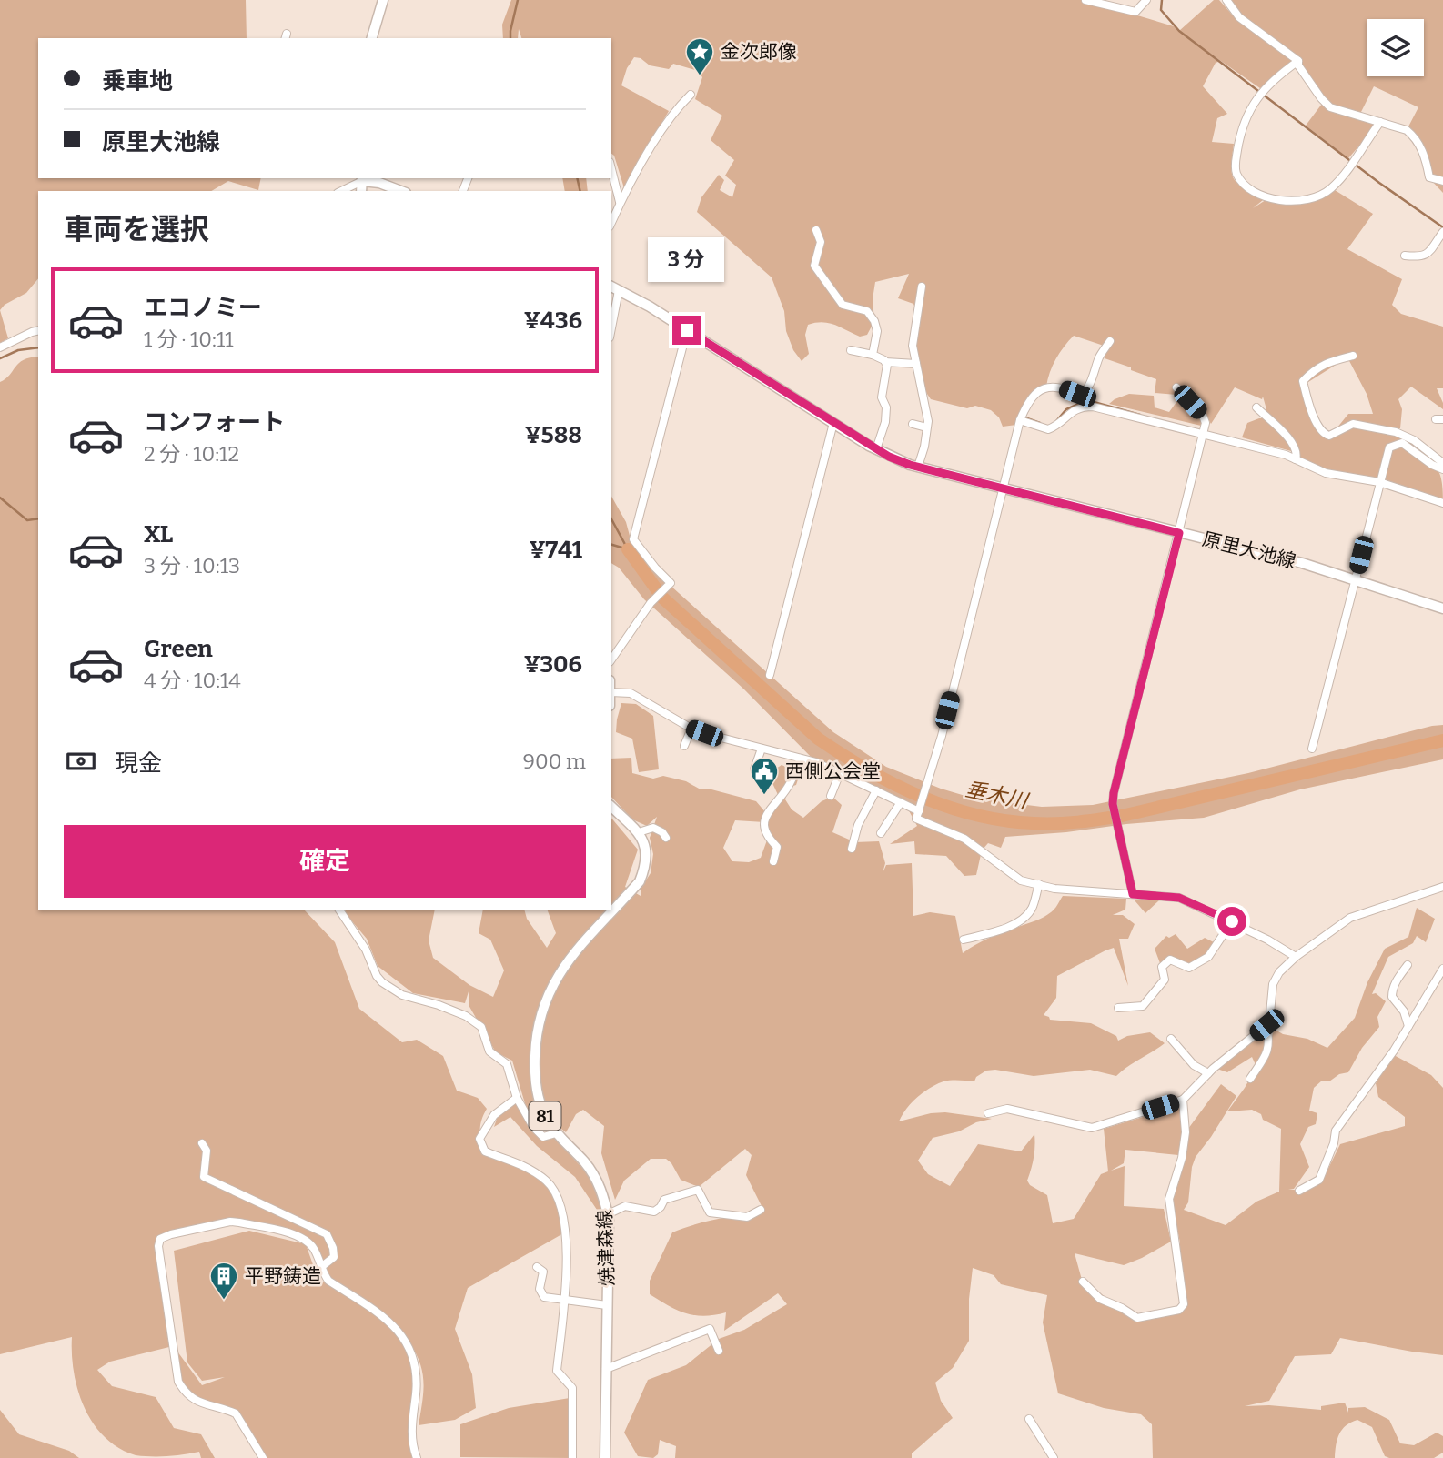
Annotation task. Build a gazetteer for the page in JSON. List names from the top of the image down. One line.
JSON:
{"streets":{"main road":["原里大池線","81","焼津森線"]},"water":["垂木川"],"places":{"place":["金次郎像"],"public building":["西側公会堂"],"building":["平野鋳造"]},"page":{"banner":["乗車地","原里大池線"],"heading":"車両を選択","bubble":"3 分","list":[{"name":"エコノミー","note":"1 分 · 10:11","value":"¥436"},{"name":"コンフォート","note":"2 分 · 10:12","value":"¥588"},{"name":"XL","note":"3 分 · 10:13","value":"¥741"},{"name":"Green","note":"4 分 · 10:14","value":"¥306"}],"pay":["現金","900 m"],"buttons":"確定"}}
